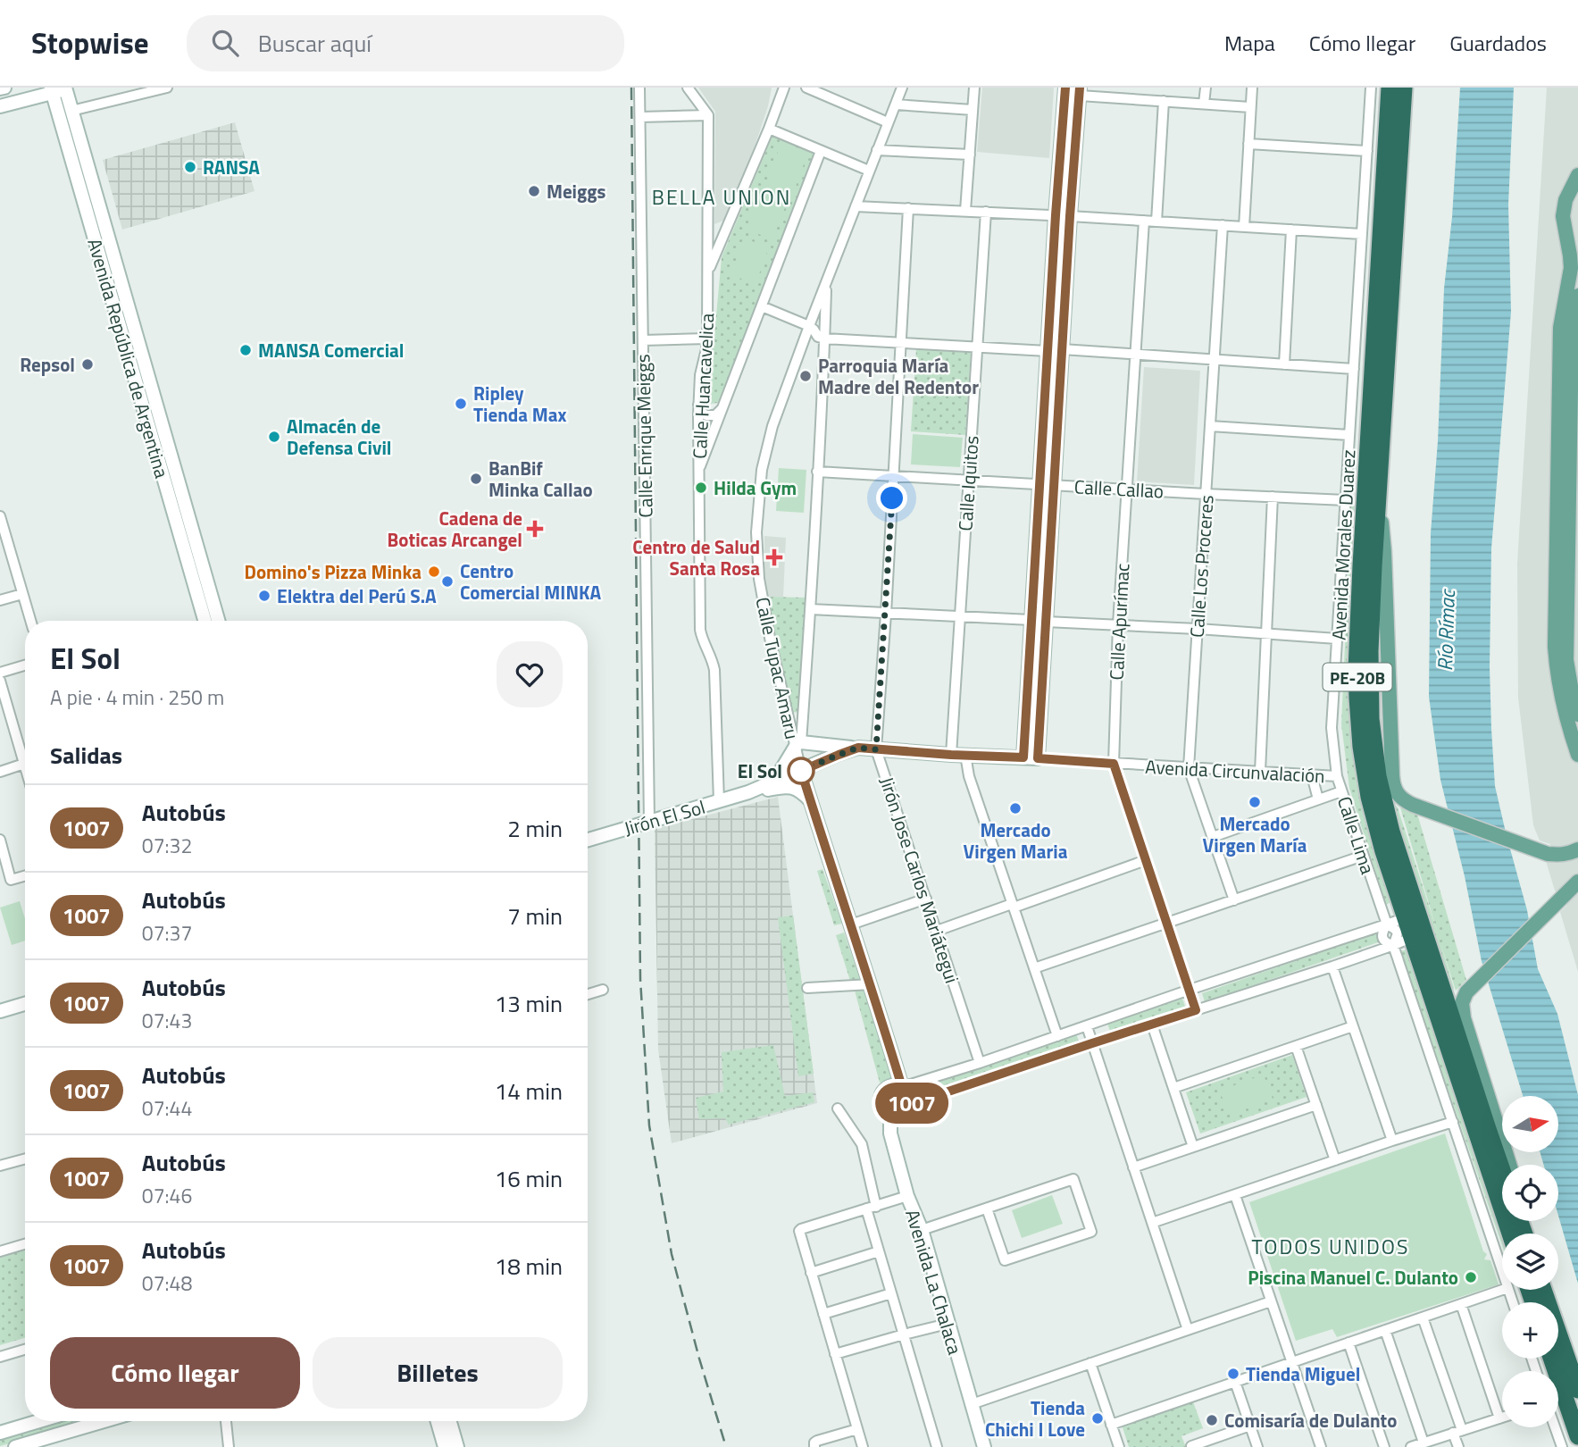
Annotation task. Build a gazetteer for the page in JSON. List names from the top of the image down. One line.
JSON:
{"streets":{"highway":["Avenida Morales Duarez","PE-20B"],"street":["Avenida República de Argentina","Calle Huancavelica","Calle Enrique Meiggs","Calle Iquitos","Calle Callao","Calle Los Proceres","Calle Apurímac","Calle Tupac Amaru","Avenida Circunvalación","Jirón El Sol","Calle Lima","Jirón Jose Carlos Mariátegui","Avenida La Chalaca"]},"crossings":[["Calle Huancavelica","Jirón El Sol"],["Calle Enrique Meiggs","Jirón El Sol"],["Calle Iquitos","Calle Callao"],["Calle Iquitos","Avenida Circunvalación"],["Calle Callao","Calle Los Proceres"],["Calle Callao","Calle Apurímac"],["Calle Callao","Calle Tupac Amaru"],["Calle Callao","Calle Lima"],["Calle Callao","Jirón Jose Carlos Mariátegui"],["Avenida Morales Duarez","Calle Lima"],["Calle Los Proceres","Avenida Circunvalación"],["Calle Apurímac","Avenida Circunvalación"],["Calle Tupac Amaru","Avenida Circunvalación"],["Calle Tupac Amaru","Jirón El Sol"],["Calle Tupac Amaru","Avenida La Chalaca"],["Avenida Circunvalación","Jirón El Sol"],["Avenida Circunvalación","Calle Lima"],["Avenida Circunvalación","Jirón Jose Carlos Mariátegui"]],"districts":["BELLA UNION","TODOS UNIDOS"],"water":["Río Rímac"],"places":{"other":["RANSA","Meiggs","MANSA Comercial","Repsol","Parroquia María Madre del Redentor","Ripley Tienda Max","Almacén de Defensa Civil","BanBif Minka Callao","Hilda Gym","Domino's Pizza Minka","Centro Comercial MINKA","Elektra del Perú S.A","El Sol","Mercado Virgen María","Mercado Virgen Maria","Piscina Manuel C. Dulanto","Tienda Miguel","Tienda Chichi I Love","Comisaría de Dulanto"],"health":["Cadena de Boticas Arcangel","Centro de Salud Santa Rosa"]},"lines":["bus line 1007"],"north":"right","page":{"header":"Stopwise","search":"Buscar aquí","nav":["Mapa","Cómo llegar","Guardados"],"on_map":"1007","heading":[["El Sol","A pie · 4 min · 250 m"],"Salidas"],"list":[{"mark":"1007","name":"Autobús","note":"07:32","value":"2 min"},{"mark":"1007","name":"Autobús","note":"07:37","value":"7 min"},{"mark":"1007","name":"Autobús","note":"07:43","value":"13 min"},{"mark":"1007","name":"Autobús","note":"07:44","value":"14 min"},{"mark":"1007","name":"Autobús","note":"07:46","value":"16 min"},{"mark":"1007","name":"Autobús","note":"07:48","value":"18 min"}],"map_buttons":["+","−"],"buttons":["Cómo llegar","Billetes"]}}
